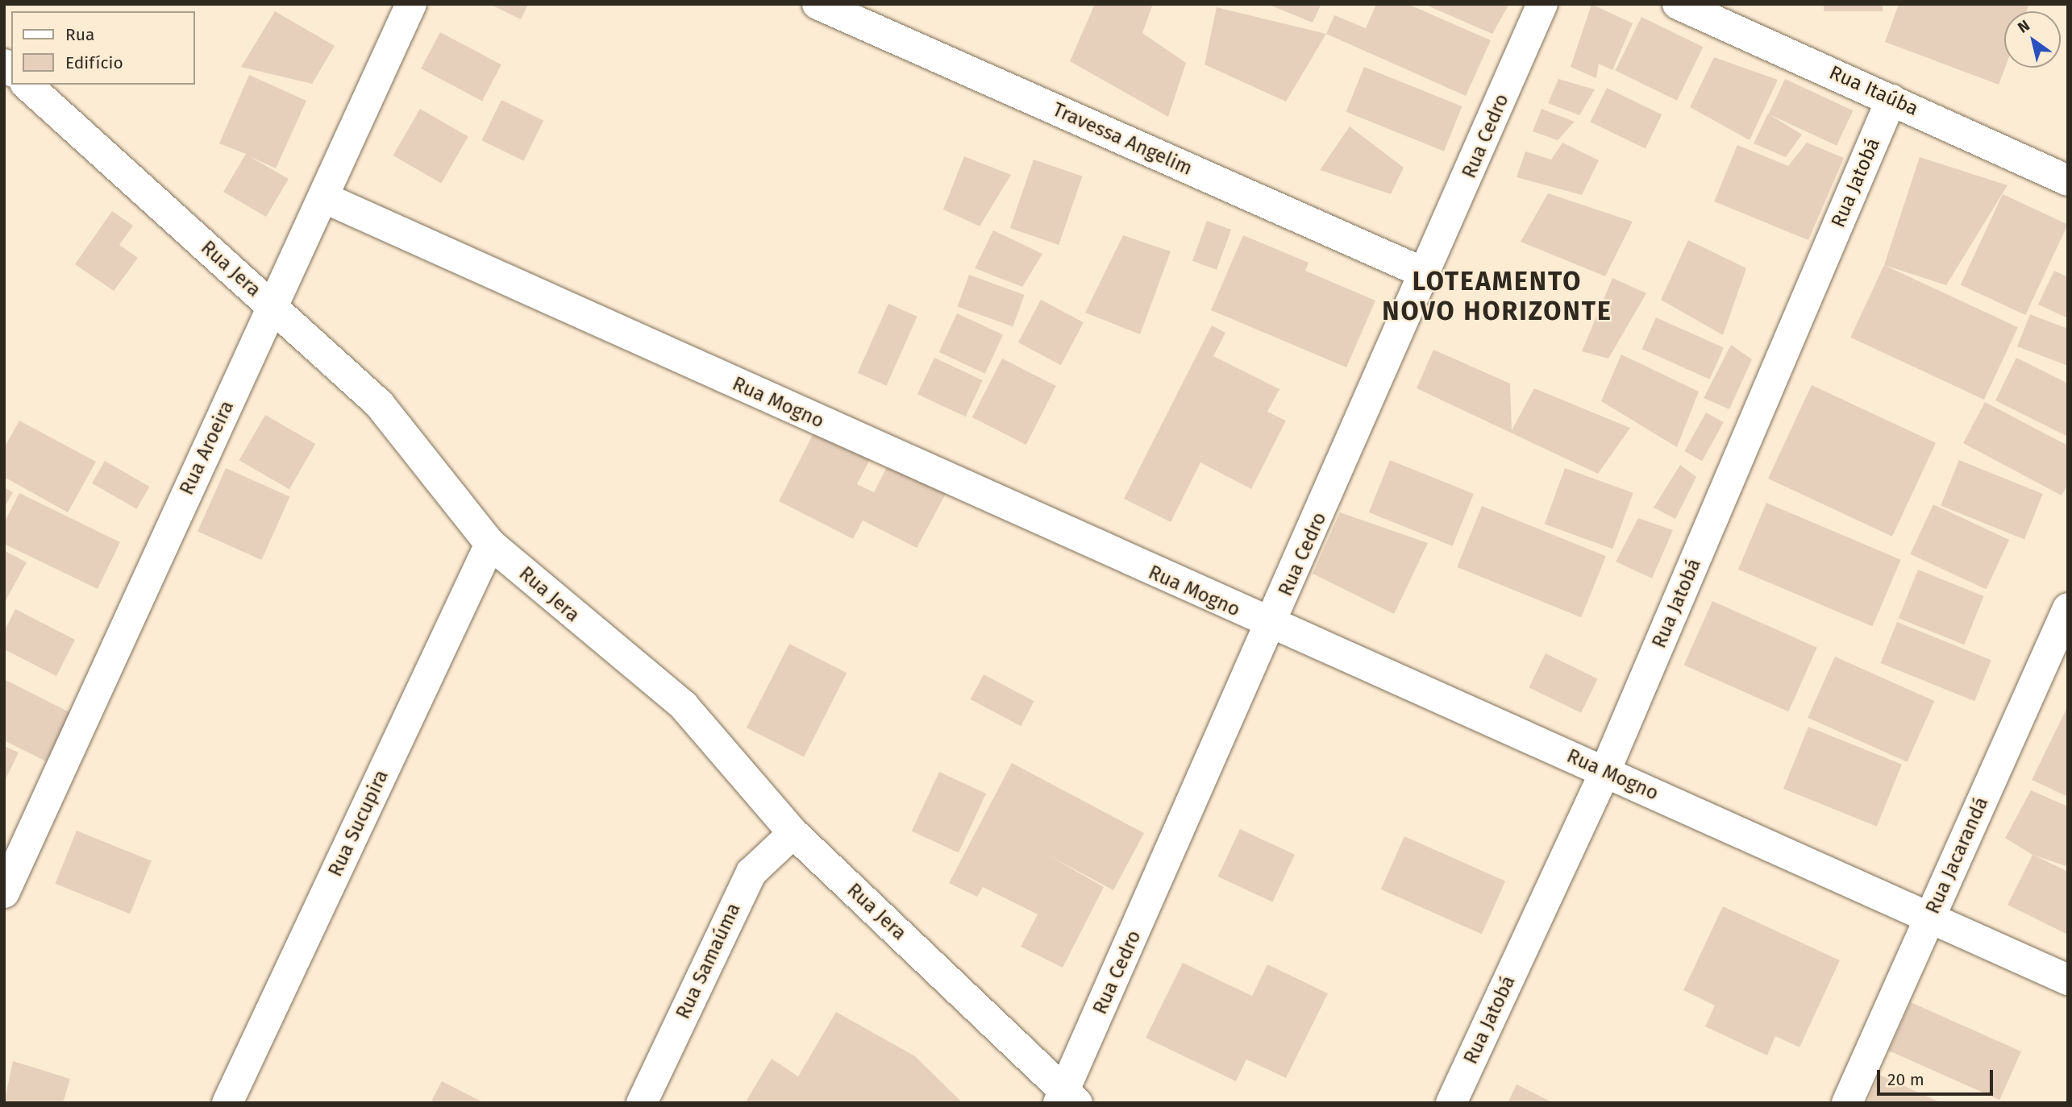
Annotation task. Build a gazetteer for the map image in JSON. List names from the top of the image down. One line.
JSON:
{"streets":{"street":["Rua Itaúba","Rua Cedro","Travessa Angelim","Rua Jatobá","Rua Jera","Rua Mogno","Rua Aroeira","Rua Sucupira","Rua Jacarandá","Rua Samaúma"]},"crossings":[["Rua Itaúba","Rua Jatobá"],["Rua Cedro","Travessa Angelim"],["Rua Cedro","Rua Jera"],["Rua Cedro","Rua Mogno"],["Rua Jatobá","Rua Mogno"],["Rua Jera","Rua Aroeira"],["Rua Jera","Rua Sucupira"],["Rua Jera","Rua Samaúma"],["Rua Mogno","Rua Aroeira"],["Rua Mogno","Rua Jacarandá"]],"districts":["LOTEAMENTO NOVO HORIZONTE"],"legend":["Rua","Edifício"],"scale_bar":"20 m","north":"top left"}
